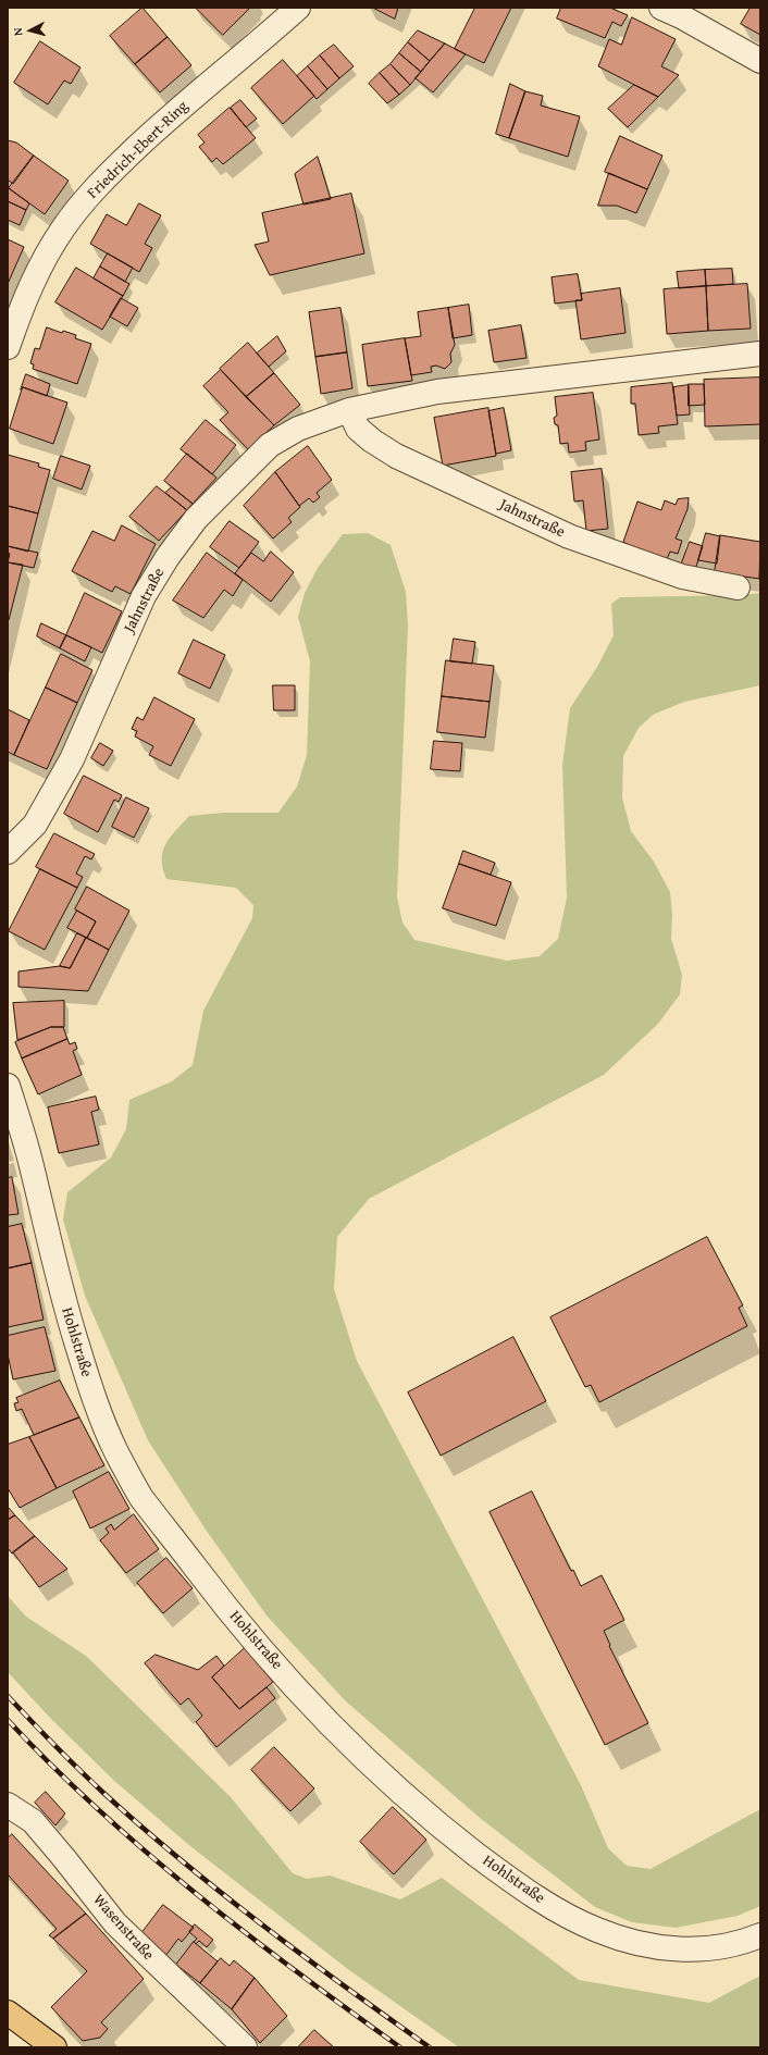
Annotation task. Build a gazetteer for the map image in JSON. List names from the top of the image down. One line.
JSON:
{"streets":{"street":["Friedrich-Ebert-Ring","Jahnstraße","Hohlstraße","Wasenstraße"]},"north":"left"}
